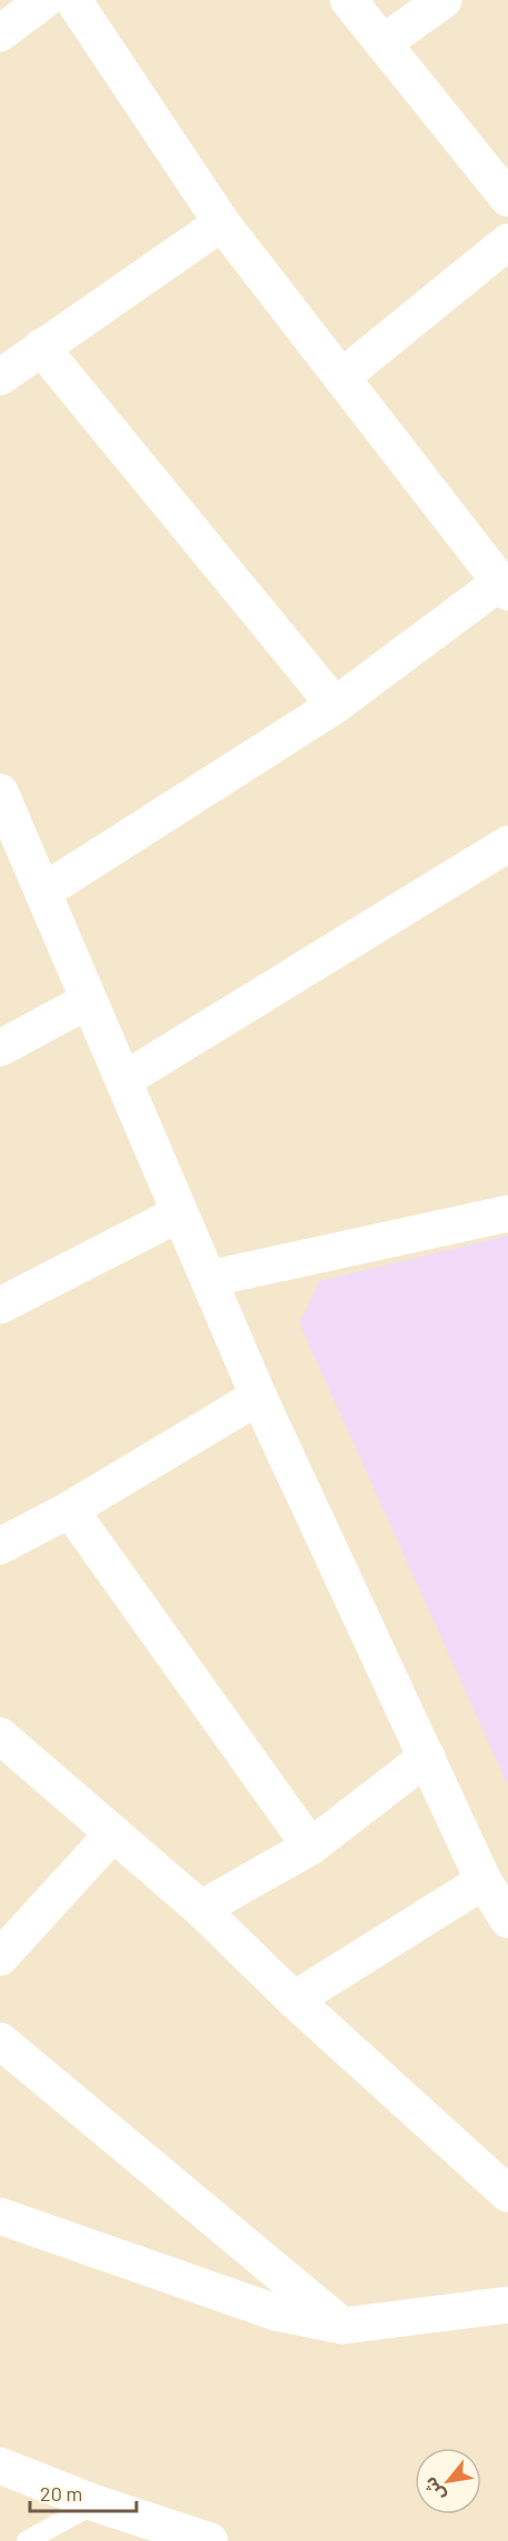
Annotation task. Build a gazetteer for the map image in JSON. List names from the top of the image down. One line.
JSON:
{"scale_bar":"20 m","north":"bottom left"}
